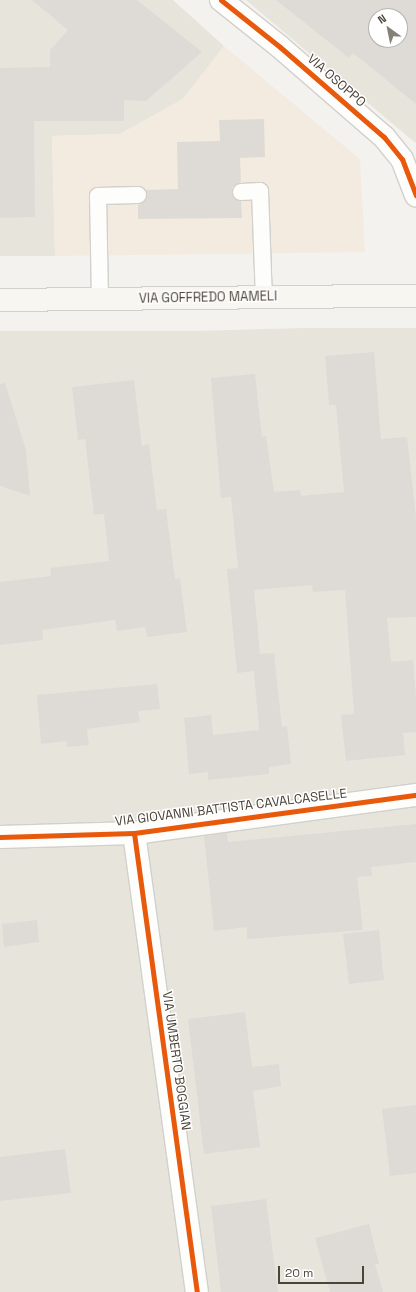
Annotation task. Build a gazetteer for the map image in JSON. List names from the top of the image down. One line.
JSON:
{"streets":{"main road":["VIA GOFFREDO MAMELI"],"street":["VIA OSOPPO","VIA GIOVANNI BATTISTA CAVALCASELLE","VIA UMBERTO BOGGIAN"]},"crossings":[["VIA GIOVANNI BATTISTA CAVALCASELLE","VIA UMBERTO BOGGIAN"]],"scale_bar":"20 m","north":"top left"}
